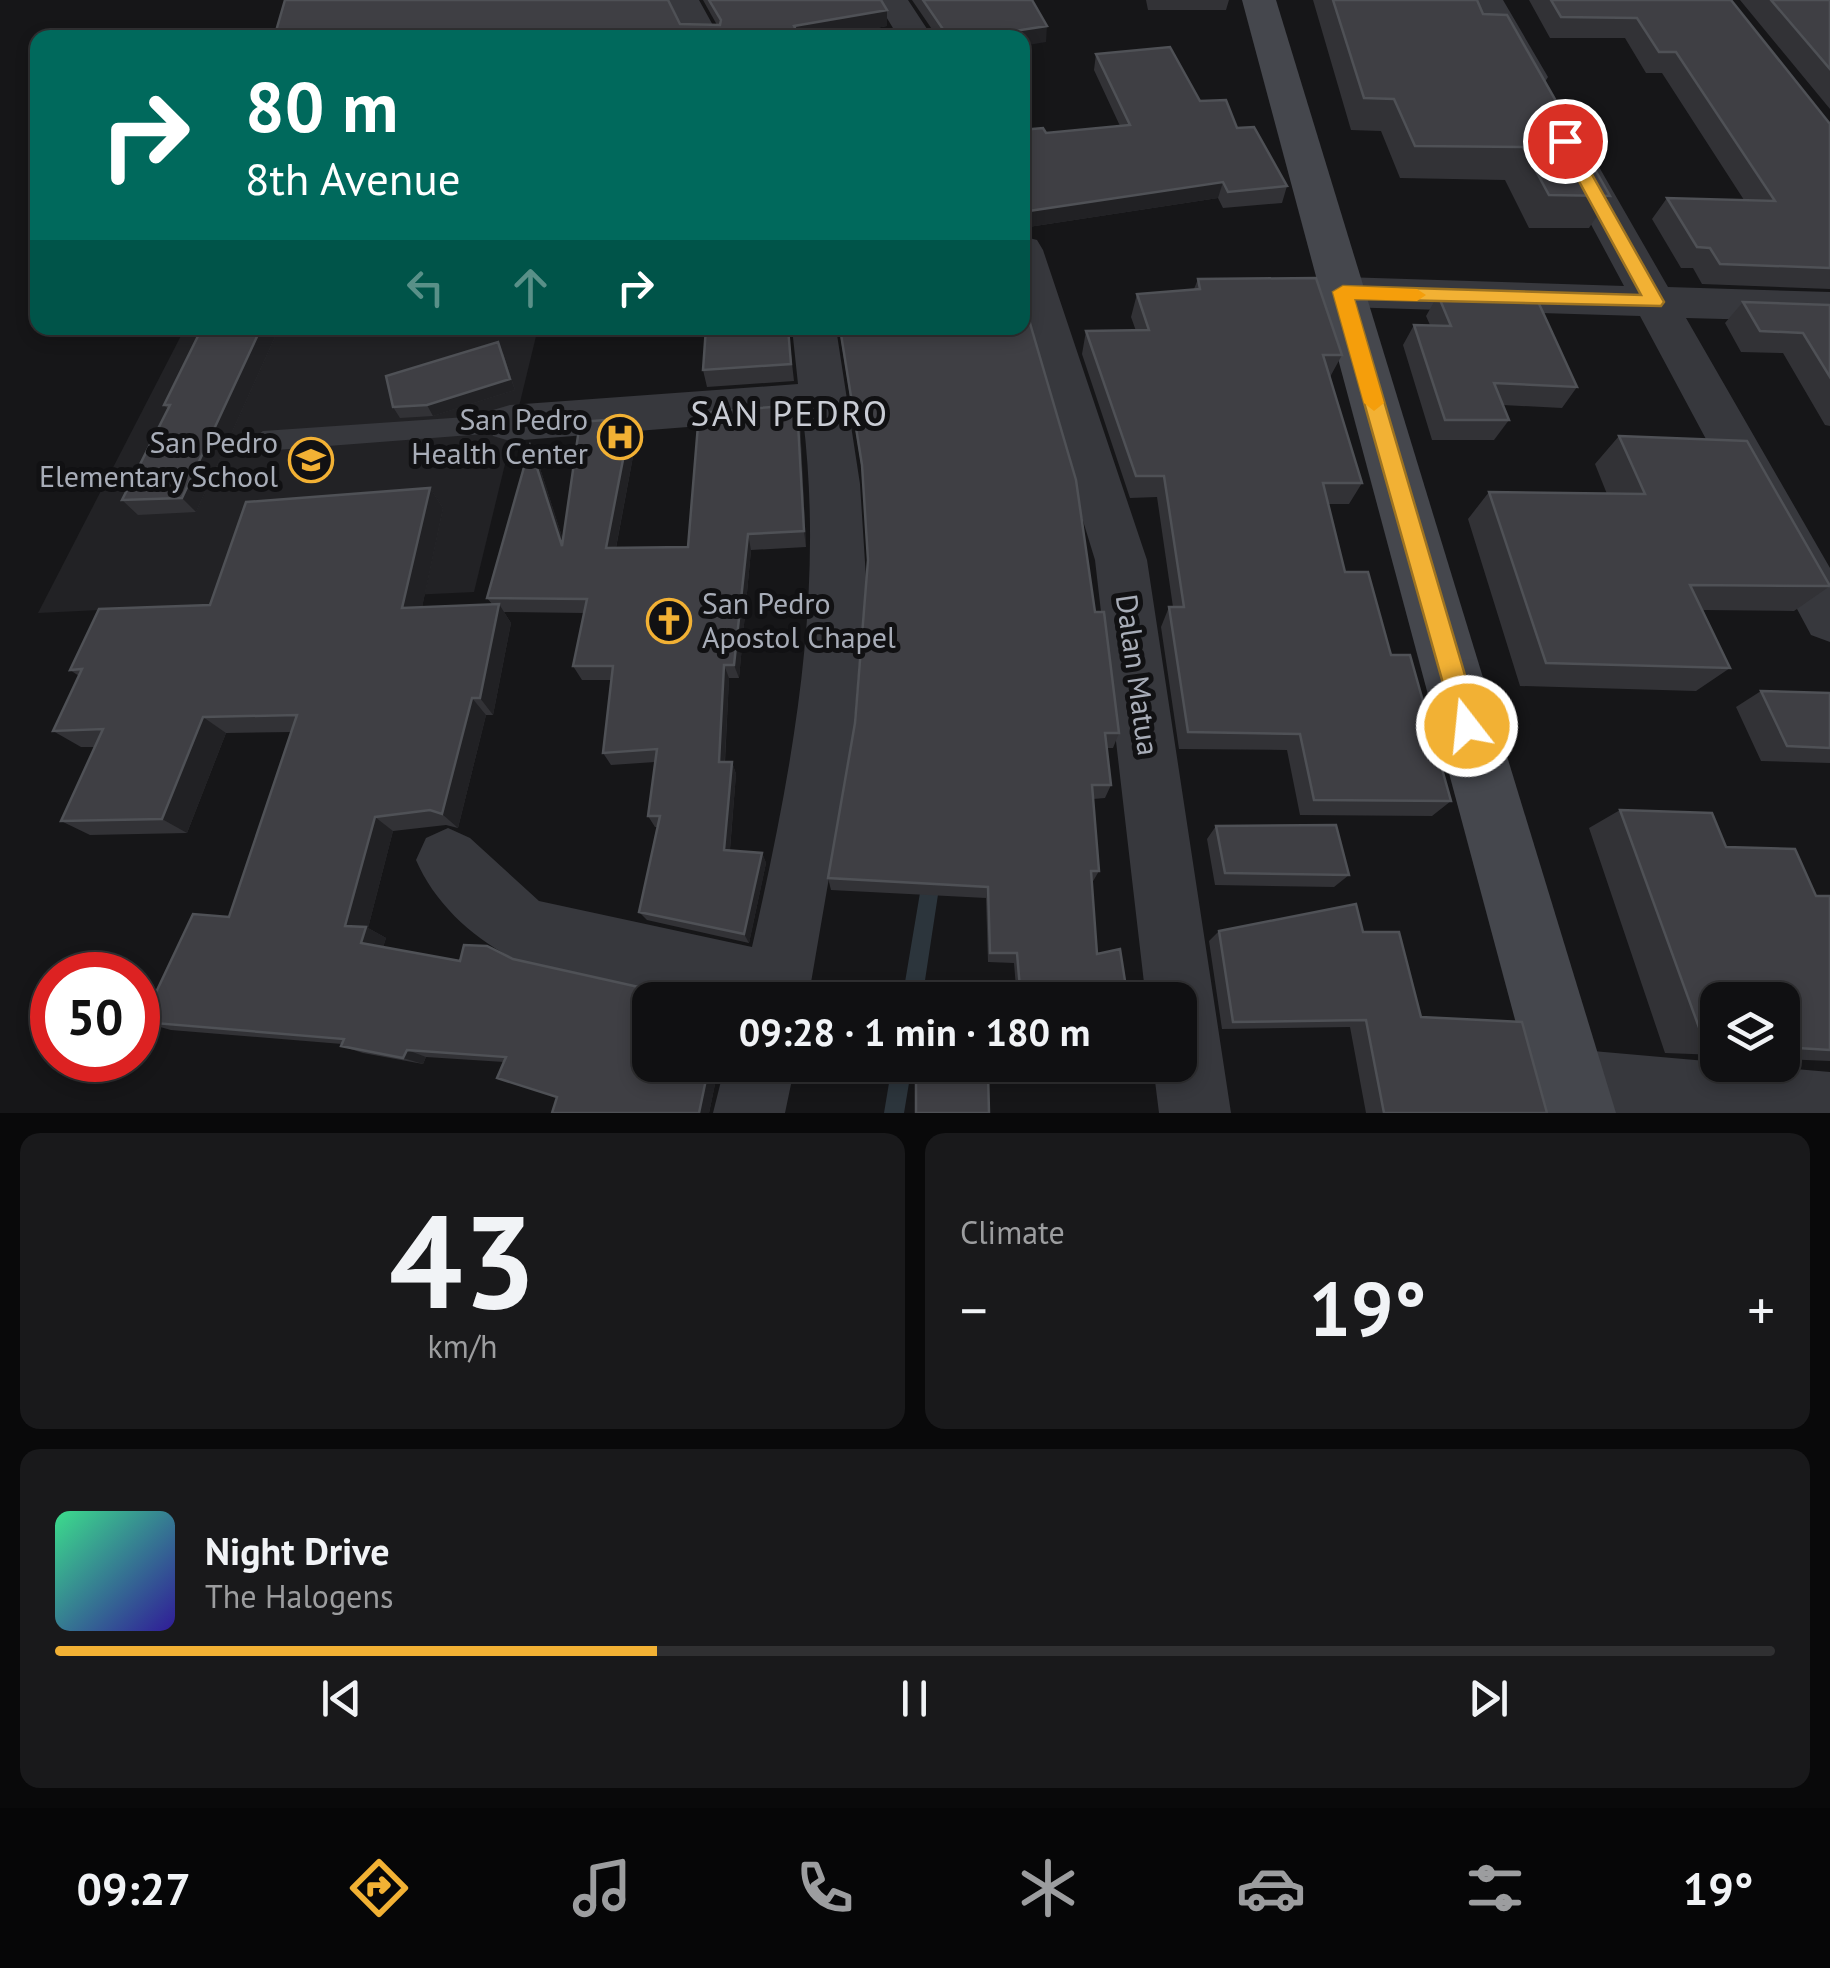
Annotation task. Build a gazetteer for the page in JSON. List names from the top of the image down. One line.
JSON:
{"streets":{"street":["Dalan Matua"]},"districts":["SAN PEDRO"],"places":{"hospital":["San Pedro Health Center"],"school or university":["San Pedro Elementary School"],"church":["San Pedro Apostol Chapel"]},"page":{"turn":["80 m","8th Avenue"],"limit":"50","trip":"09:28 · 1 min · 180 m","tile":[["43","km/h"],"Climate"],"heat":["−","19°","+"],"song":["Night Drive","The Halogens"],"tabs":["09:27","19°"]}}
